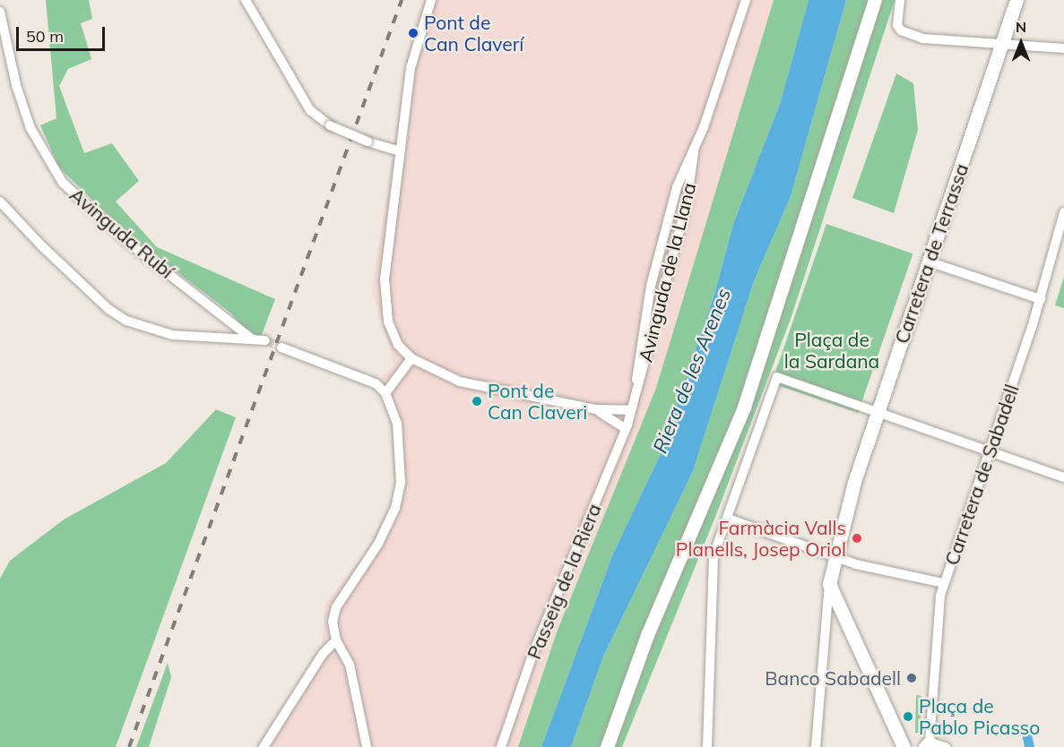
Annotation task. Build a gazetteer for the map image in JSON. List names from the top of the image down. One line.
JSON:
{"streets":{"street":["Avinguda Rubí","Carretera de Terrassa","Avinguda de la Llana","Carretera de Sabadell","Passeig de la Riera"]},"crossings":[["Avinguda de la Llana","Passeig de la Riera"]],"water":["Riera de les Arenes"],"parks":["Plaça de la Sardana"],"places":["Pont de Can Claverí","Pont de Can Claveri","Farmàcia Valls Planells, Josep Oriol","Banco Sabadell","Plaça de Pablo Picasso"],"scale_bar":"50 m","north":"top"}
